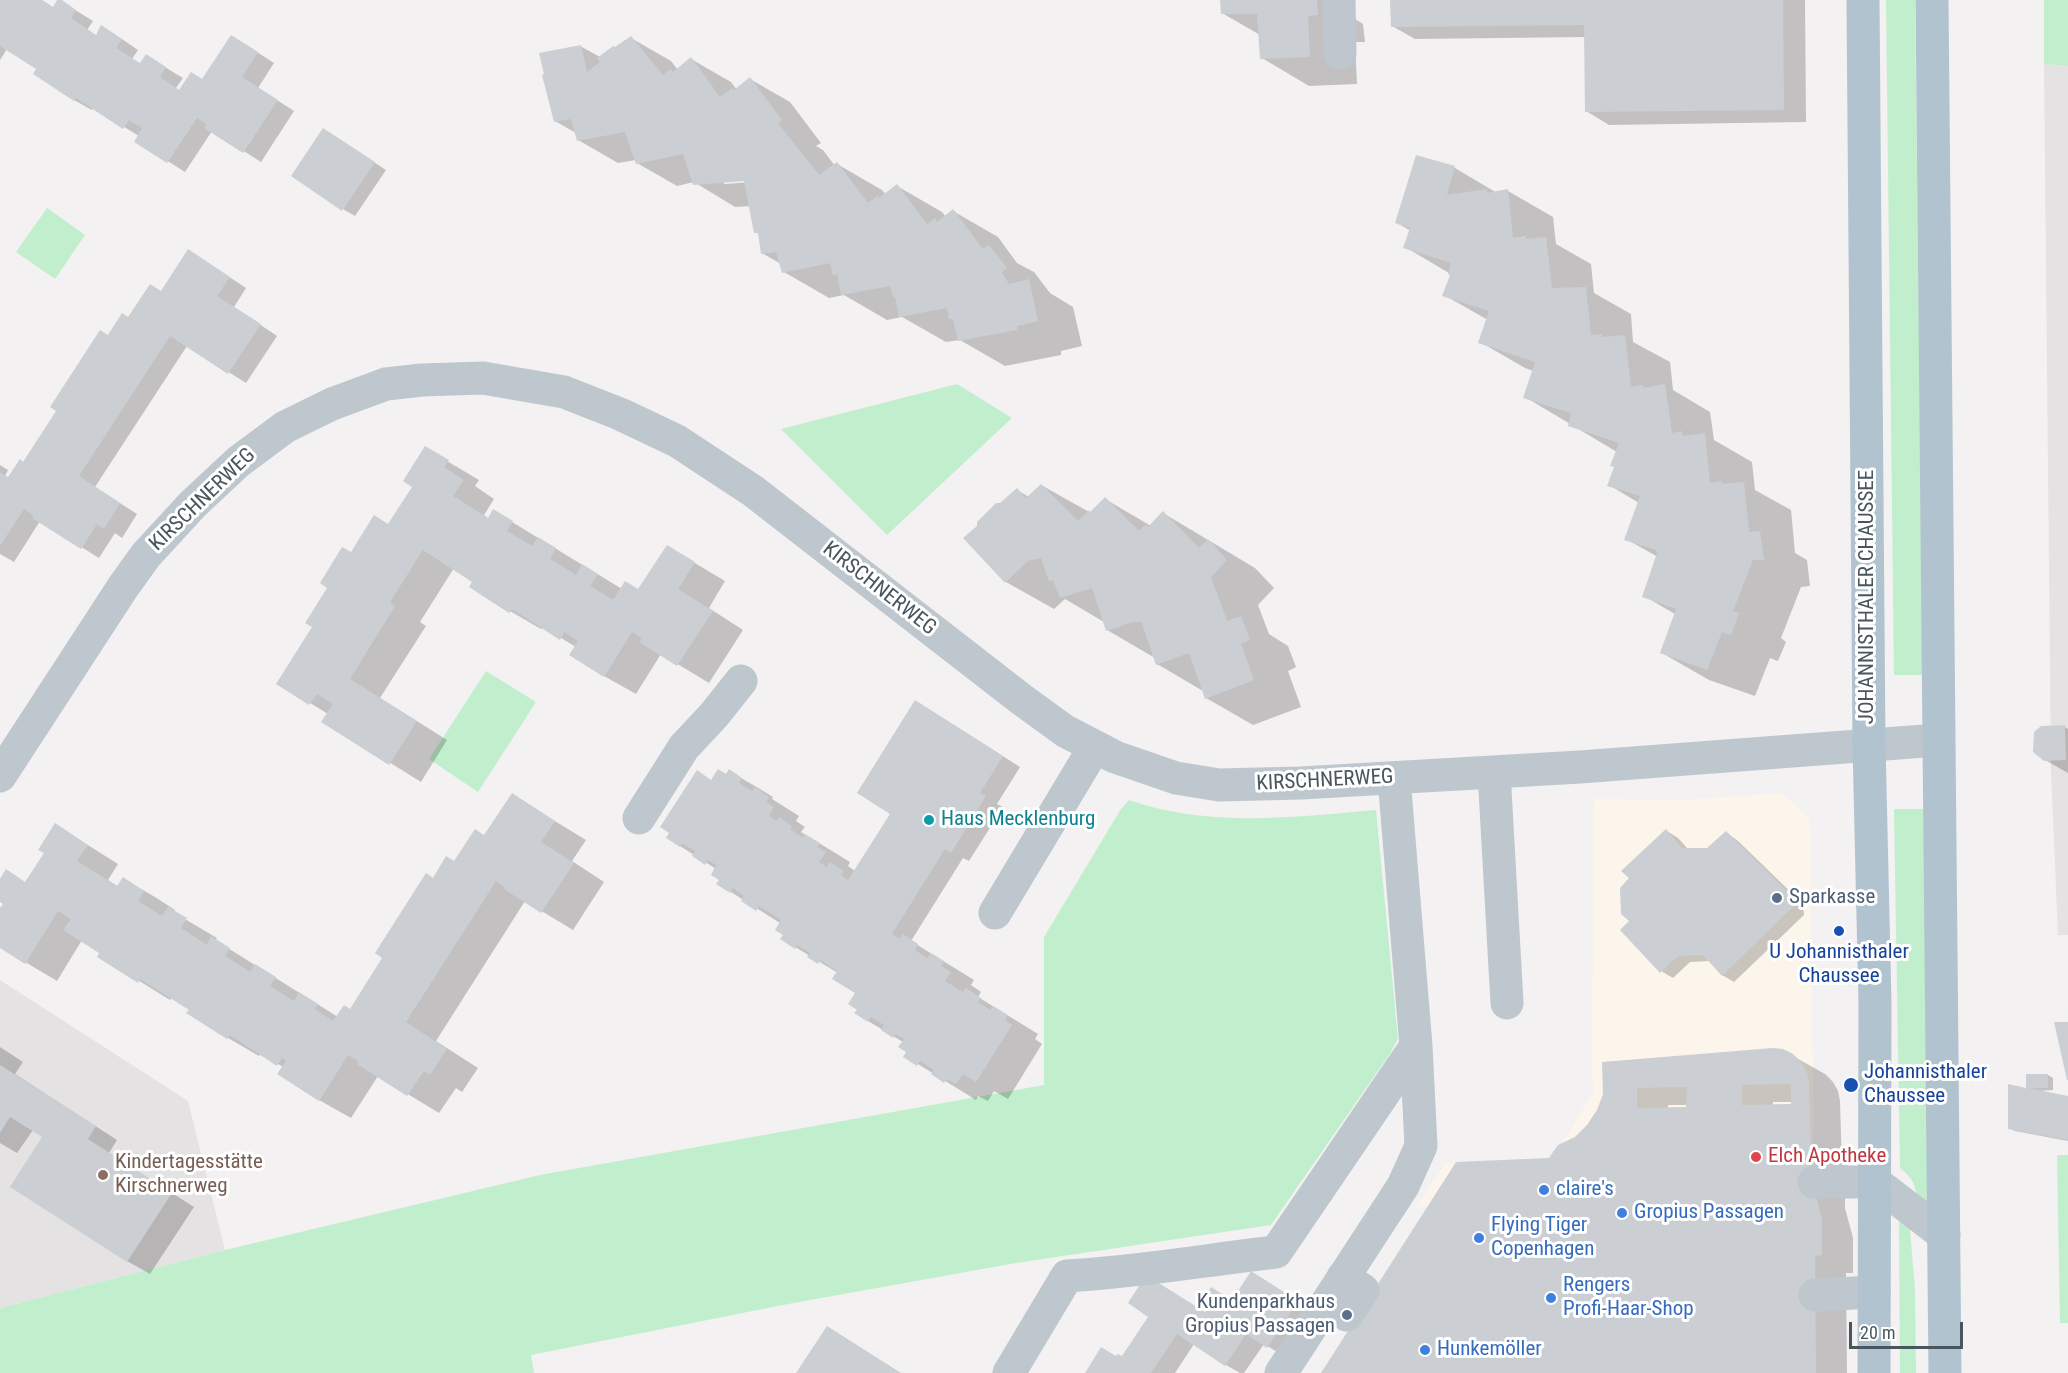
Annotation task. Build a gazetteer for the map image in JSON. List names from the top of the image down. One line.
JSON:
{"streets":{"main road":["JOHANNISTHALER CHAUSSEE"],"street":["KIRSCHNERWEG"]},"crossings":[["KIRSCHNERWEG","JOHANNISTHALER CHAUSSEE"]],"places":["Haus Mecklenburg","Sparkasse","U Johannisthaler Chaussee","Johannisthaler Chaussee","Elch Apotheke","Kindertagesstätte Kirschnerweg","claire's","Gropius Passagen","Flying Tiger Copenhagen","Rengers Profi-Haar-Shop","Kundenparkhaus Gropius Passagen","Hunkemöller"],"scale_bar":"20 m"}
